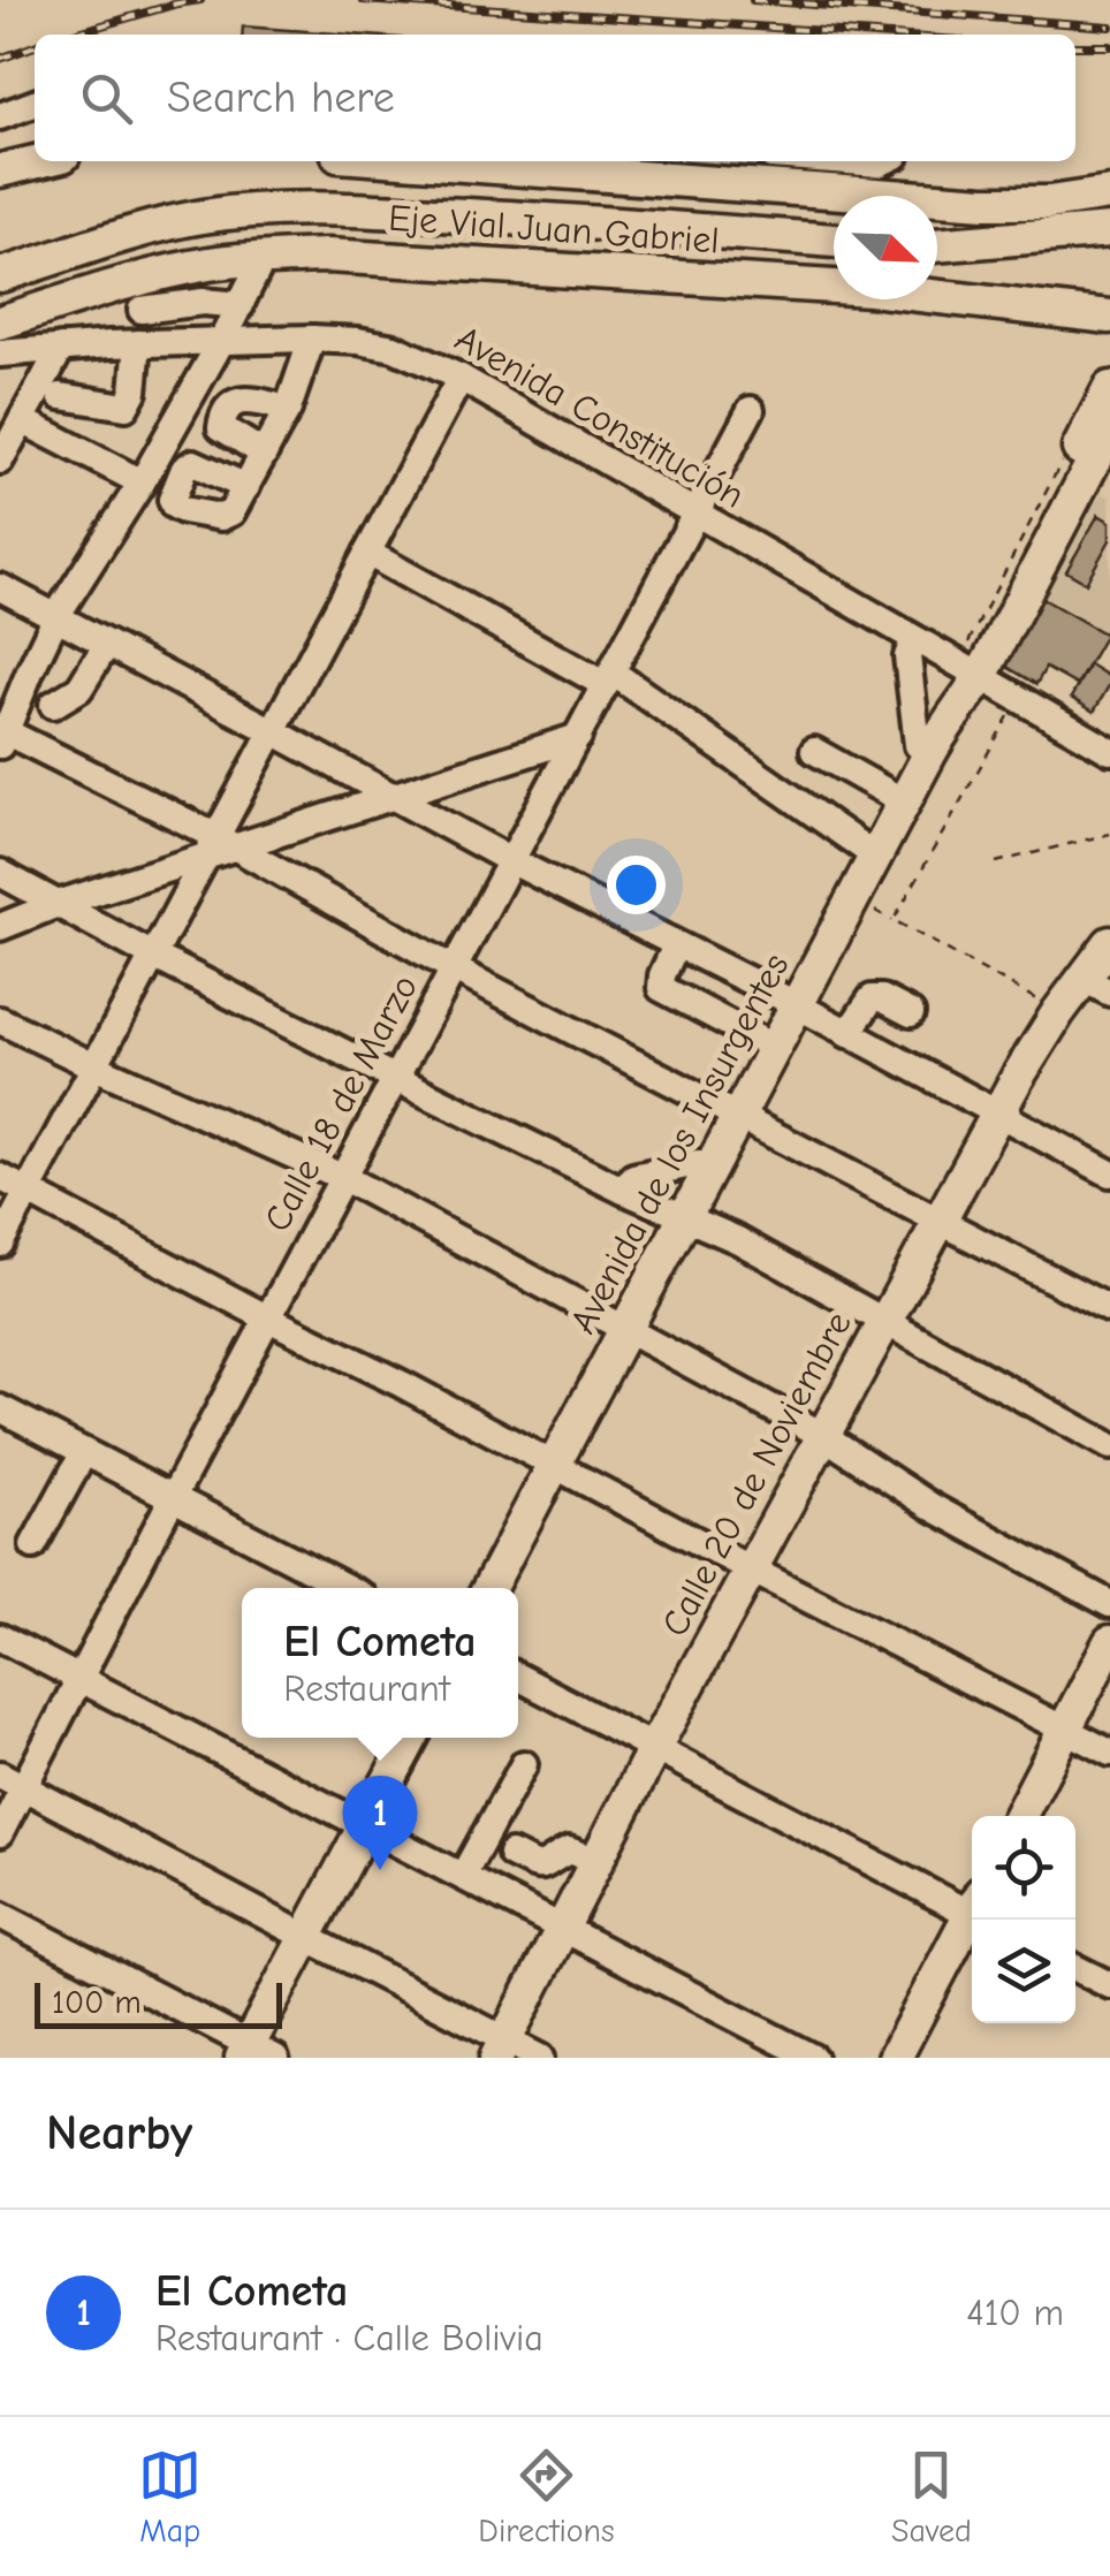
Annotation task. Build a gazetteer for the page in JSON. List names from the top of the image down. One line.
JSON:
{"streets":{"main road":["Eje Vial Juan Gabriel","Avenida de los Insurgentes","Calle 20 de Noviembre"],"street":["Avenida Constitución","Calle 18 de Marzo"]},"crossings":[["Avenida Constitución","Calle 18 de Marzo"],["Avenida Constitución","Avenida de los Insurgentes"]],"scale_bar":"100 m","north":"bottom right","page":{"search":"Search here","popup":["El Cometa","Restaurant"],"pins":"1","scale":"100 m","heading":"Nearby","list":[{"mark":"1","name":"El Cometa","note":"Restaurant · Calle Bolivia","value":"410 m"}],"nav":["Map","Directions","Saved"]}}
